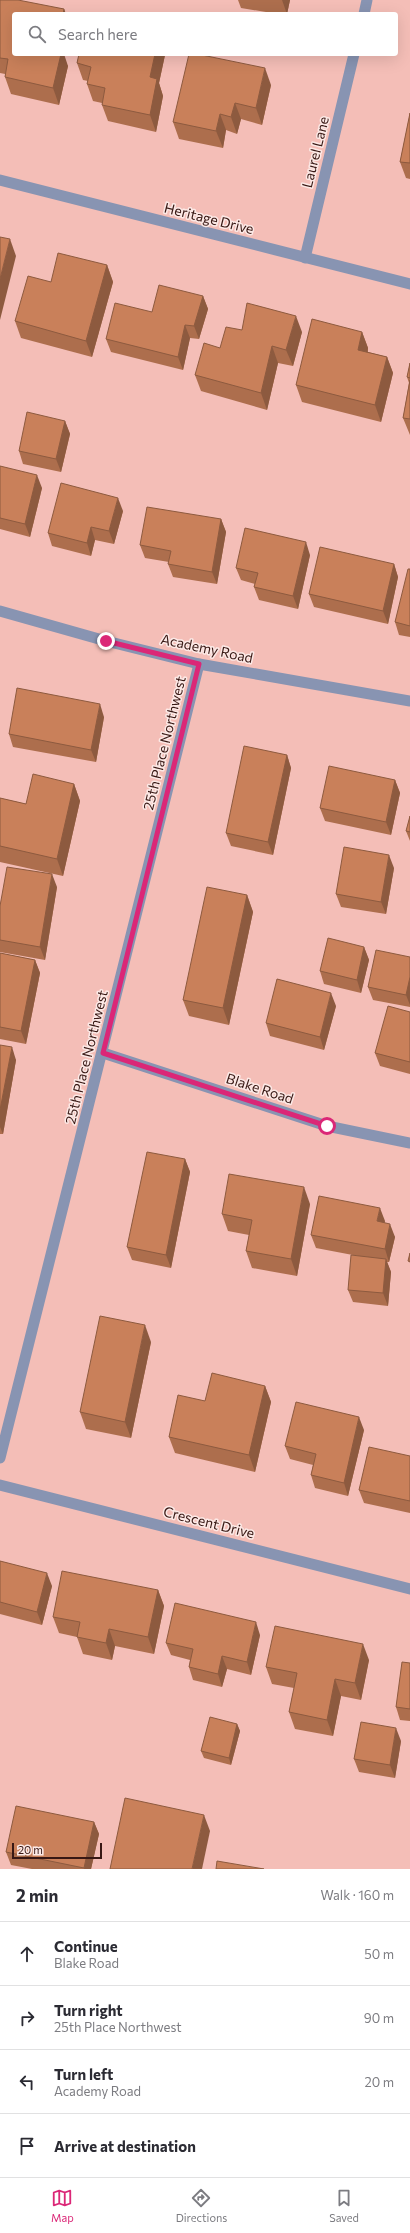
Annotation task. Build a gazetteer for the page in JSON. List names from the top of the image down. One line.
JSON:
{"streets":{"street":["Laurel Lane","Heritage Drive","Academy Road","25th Place Northwest","Blake Road","Crescent Drive"]},"crossings":[["Laurel Lane","Heritage Drive"],["Academy Road","25th Place Northwest"],["25th Place Northwest","Blake Road"]],"scale_bar":"20 m","page":{"search":"Search here","scale":"20 m","heading":["2 min","Walk · 160 m"],"list":[["Continue","Blake Road","50 m"],["Turn right","25th Place Northwest","90 m"],["Turn left","Academy Road","20 m"],"Arrive at destination"],"nav":["Map","Directions","Saved"]}}
